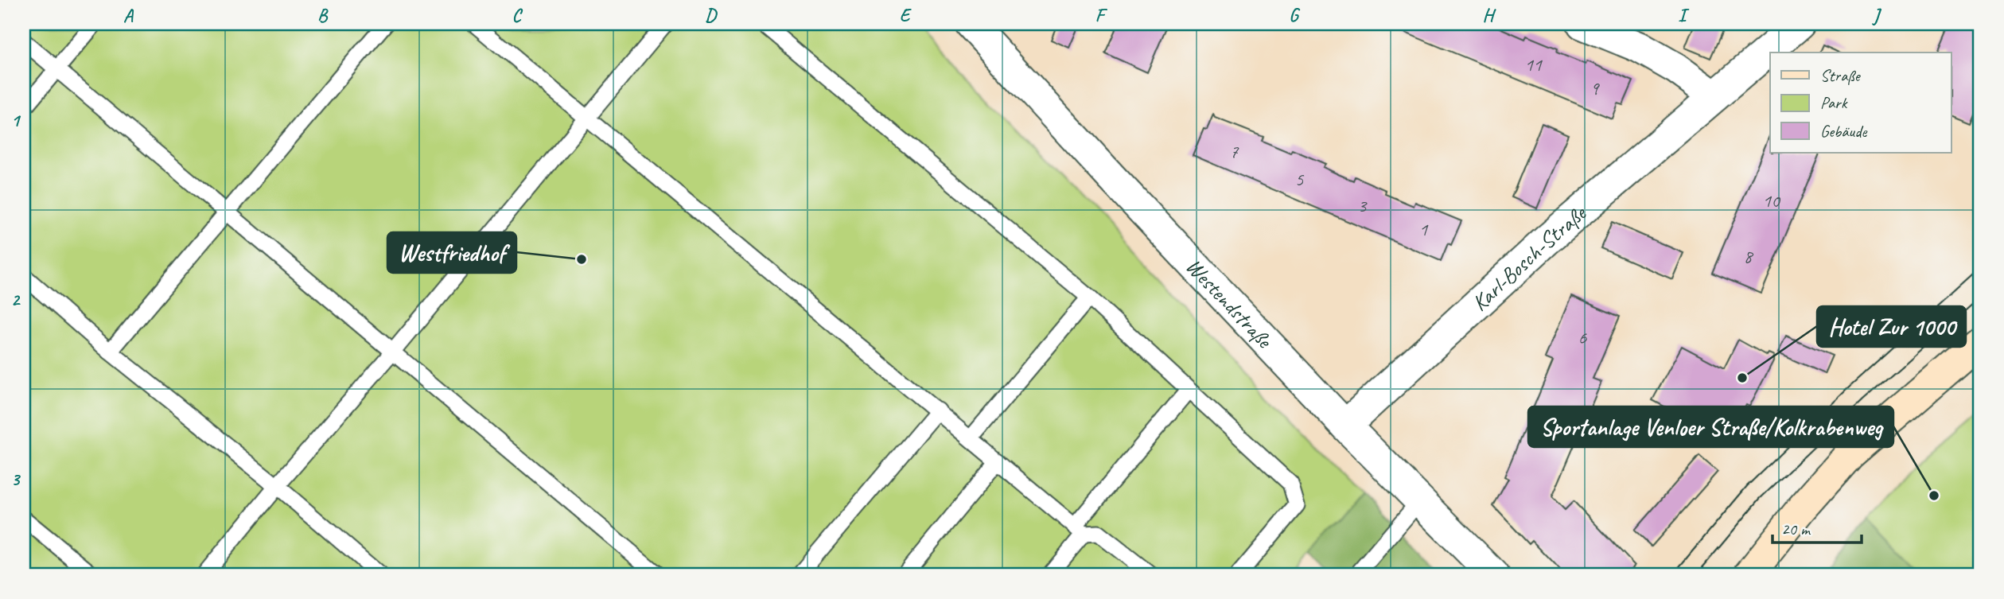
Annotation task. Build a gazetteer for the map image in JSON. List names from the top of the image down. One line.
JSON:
{"streets":{"street":["Karl-Bosch-Straße","Westendstraße"]},"crossings":[["Karl-Bosch-Straße","Westendstraße"]],"places":["Westfriedhof","Hotel Zur 1000","Sportanlage Venloer Straße/Kolkrabenweg"],"house_numbers":["11","9","7","5","10","3","1","8","6"],"legend":["Straße","Park","Gebäude"],"scale_bar":"20 m","grid":{"columns":["A","B","C","D","E","F","G","H","I","J"],"rows":["1","2","3"]}}
